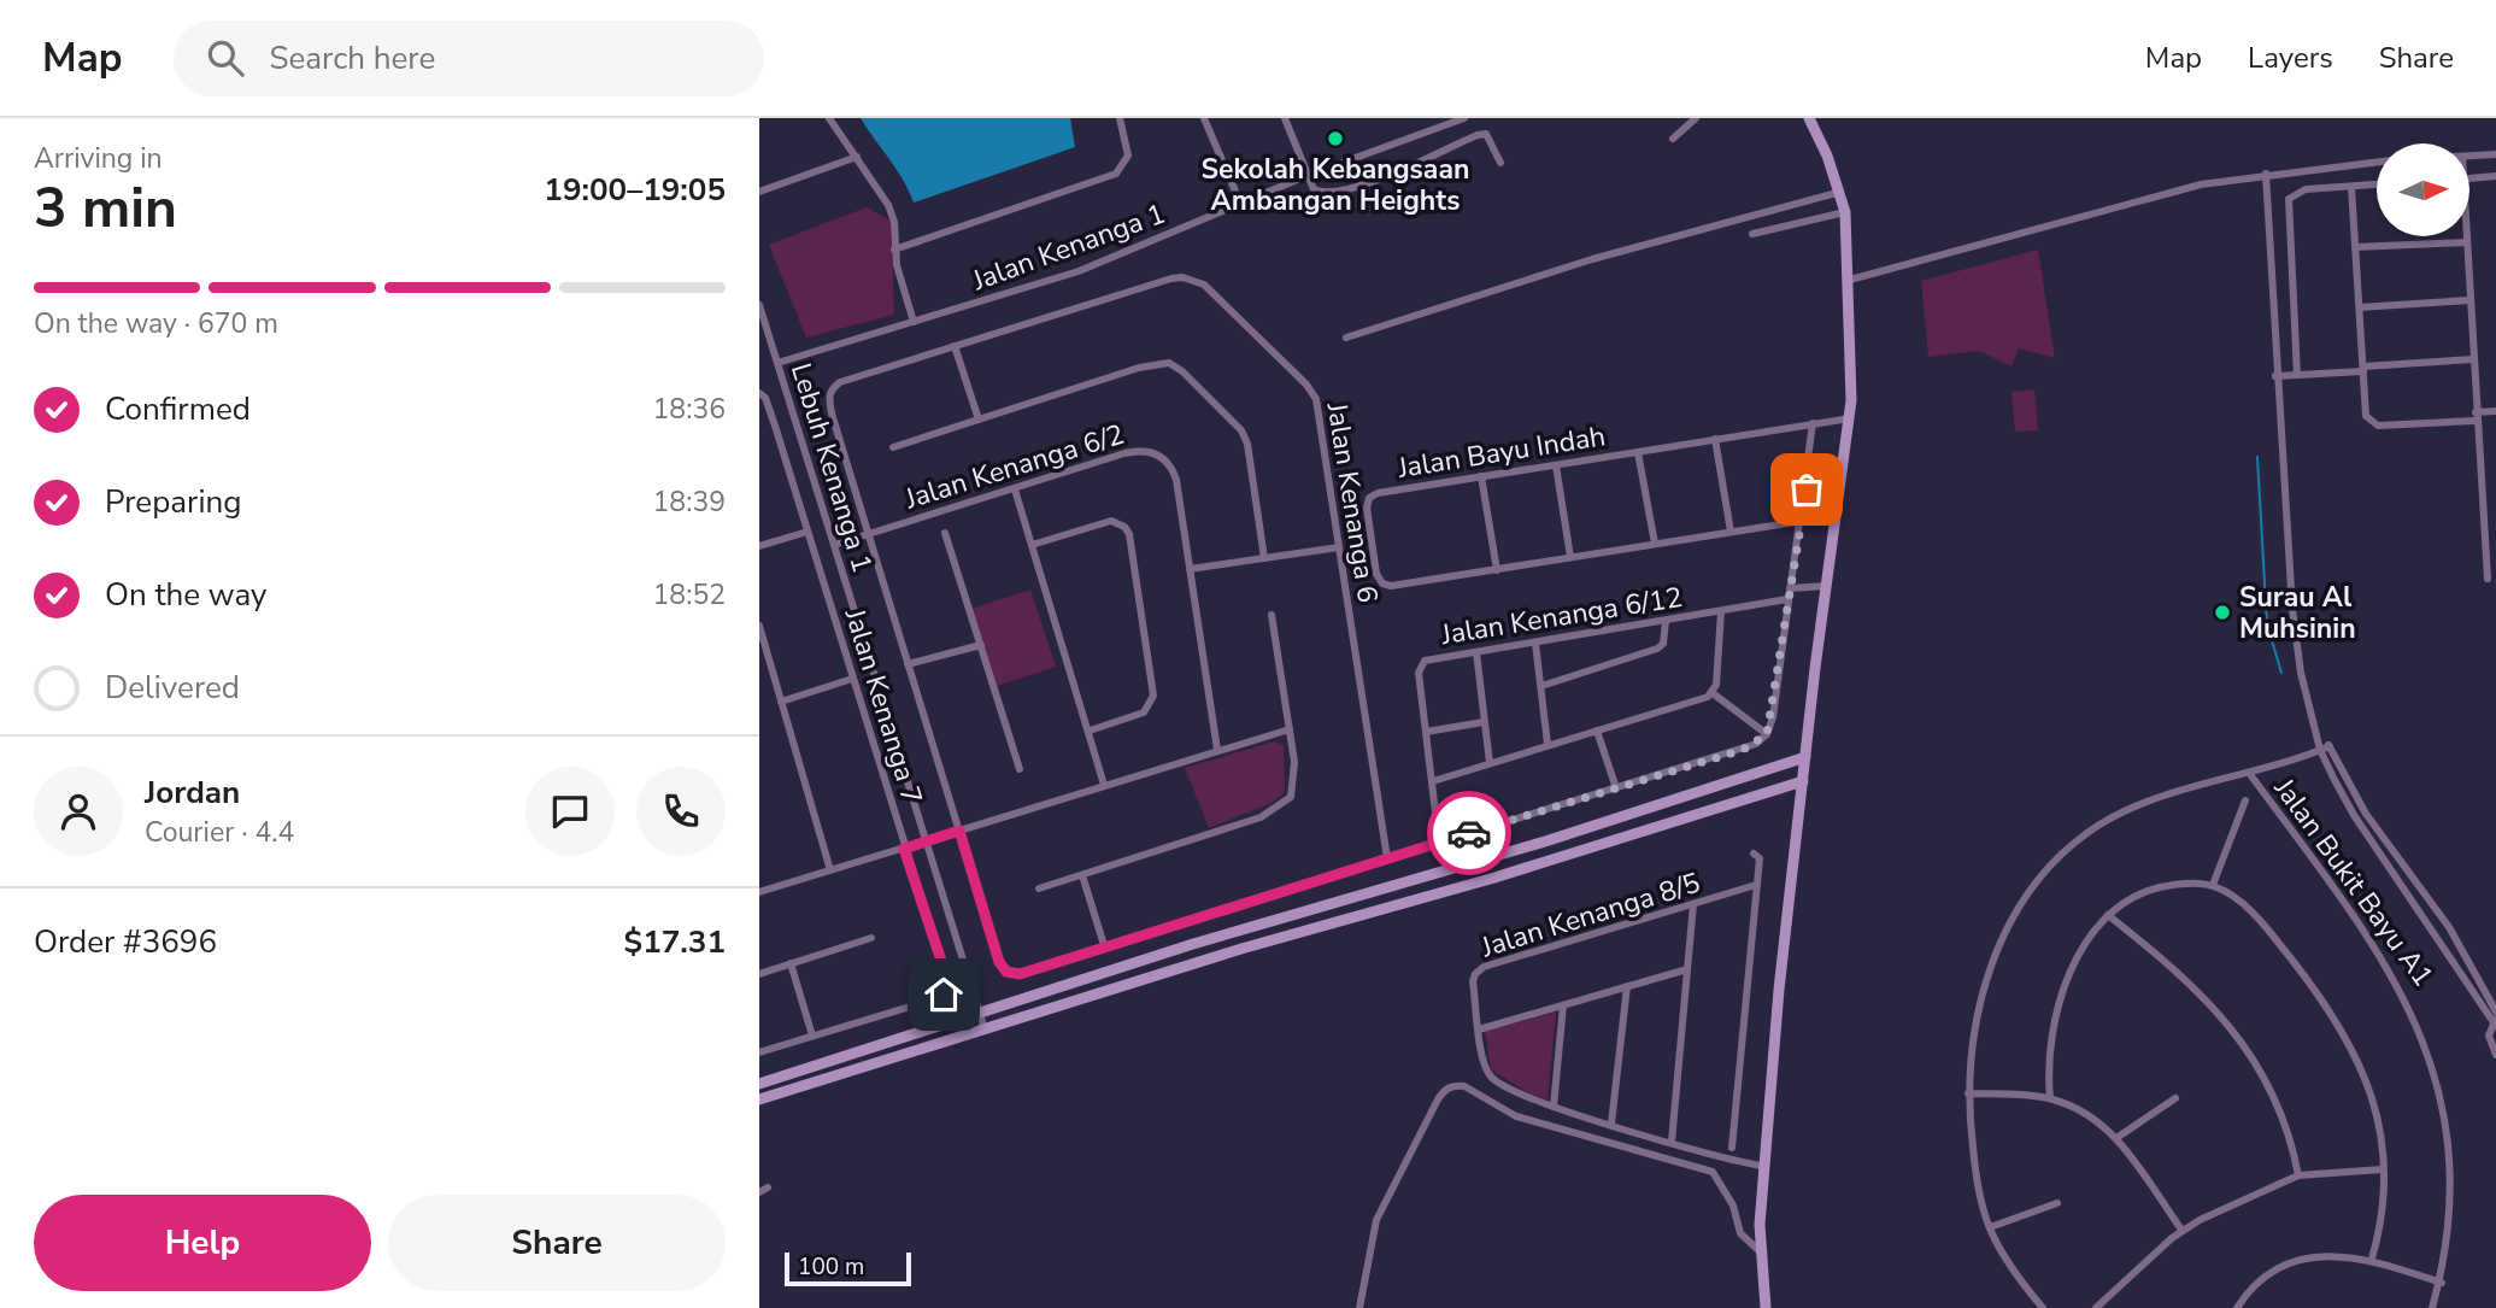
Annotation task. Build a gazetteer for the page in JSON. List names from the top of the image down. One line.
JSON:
{"streets":{"street":["Jalan Kenanga 1","Jalan Bayu Indah","Jalan Kenanga 6/2","Lebuh Kenanga 1","Jalan Kenanga 6","Jalan Kenanga 6/12","Jalan Kenanga 7","Jalan Bukit Bayu A1","Jalan Kenanga 8/5"]},"crossings":[["Jalan Kenanga 1","Lebuh Kenanga 1"],["Jalan Kenanga 6/2","Lebuh Kenanga 1"],["Jalan Kenanga 6/2","Jalan Kenanga 6"]],"places":["Sekolah Kebangsaan Ambangan Heights","Surau Al Muhsinin"],"scale_bar":"100 m","north":"right","page":{"header":"Map","search":"Search here","nav":["Map","Layers","Share"],"heading":["3 min","Arriving in","19:00–19:05"],"panel":["Jordan","Courier · 4.4","Order #3696","$17.31"],"bar":"On the way · 670 m","list":[["Confirmed","18:36"],["Preparing","18:39"],["On the way","18:52"],"Delivered"],"buttons":["Help","Share"],"scale":"100 m"}}
